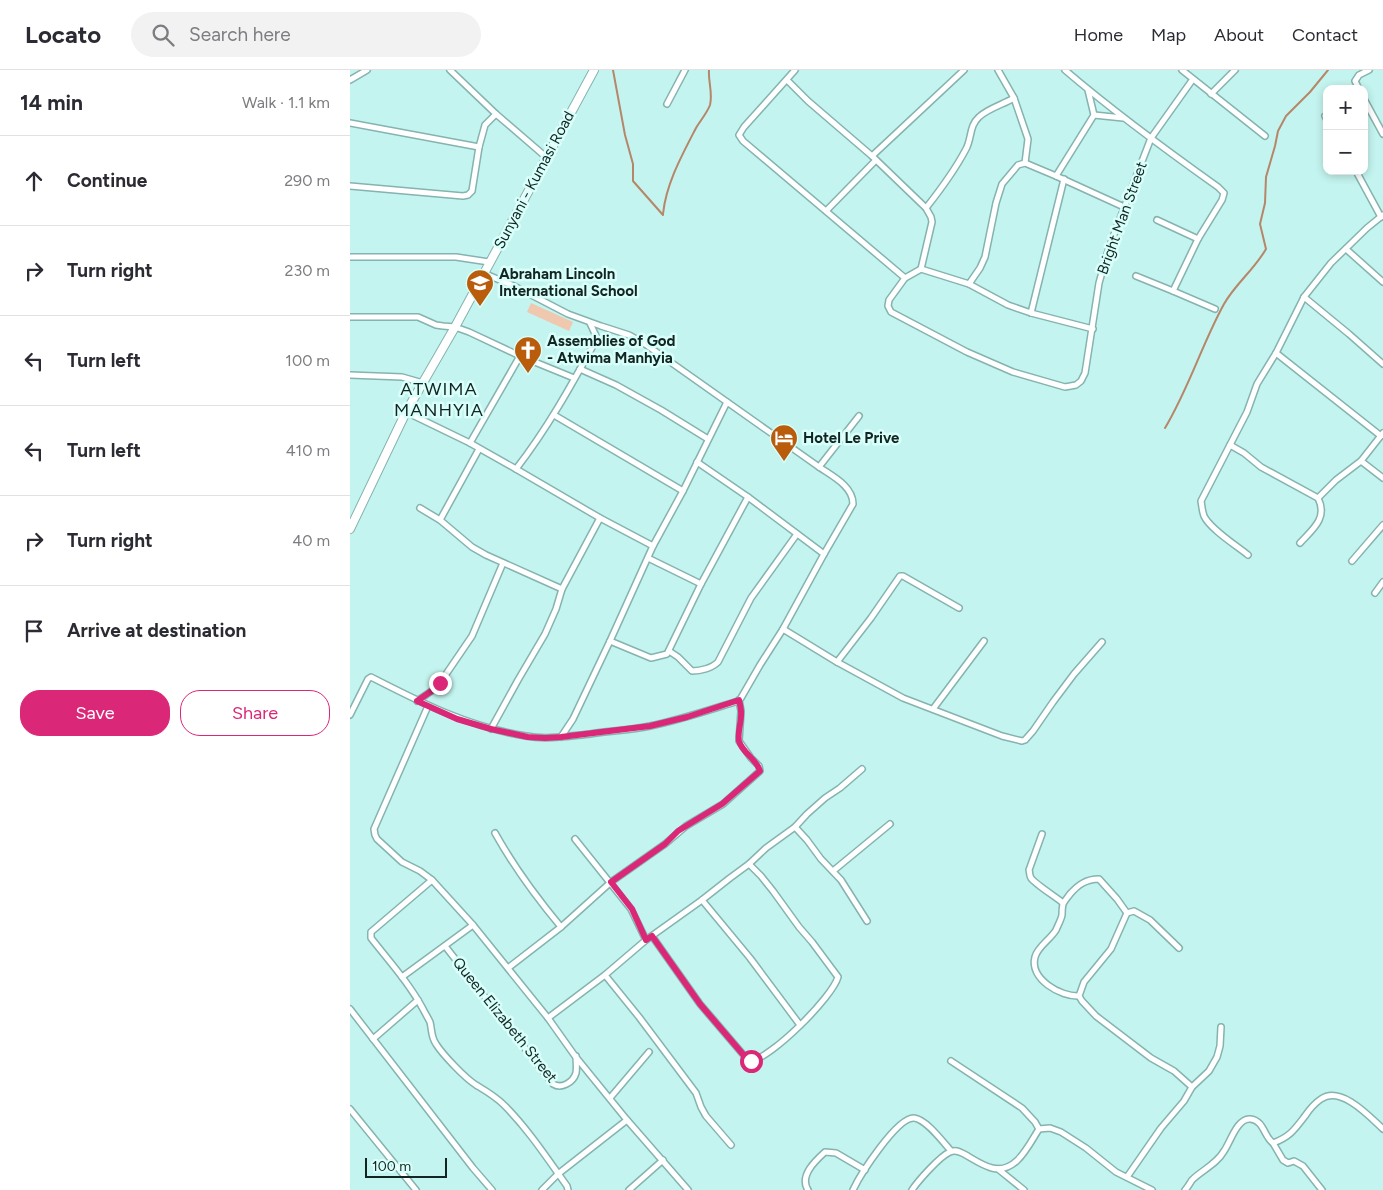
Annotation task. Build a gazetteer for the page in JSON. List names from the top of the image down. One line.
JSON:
{"streets":{"main road":["Sunyani - Kumasi Road"],"street":["Bright Man Street","Queen Elizabeth Street"]},"districts":["ATWIMA MANHYIA"],"places":{"school or university":["Abraham Lincoln International School"],"church":["Assemblies of God - Atwima Manhyia"],"hotel":["Hotel Le Prive"]},"scale_bar":"100 m","page":{"header":"Locato","search":"Search here","nav":["Home","Map","About","Contact"],"heading":["14 min","Walk · 1.1 km"],"map_buttons":["+","−"],"list":[["Continue","290 m"],["Turn right","230 m"],["Turn left","100 m"],["Turn left","410 m"],["Turn right","40 m"],"Arrive at destination"],"buttons":["Save","Share"],"scale":"100 m"}}
